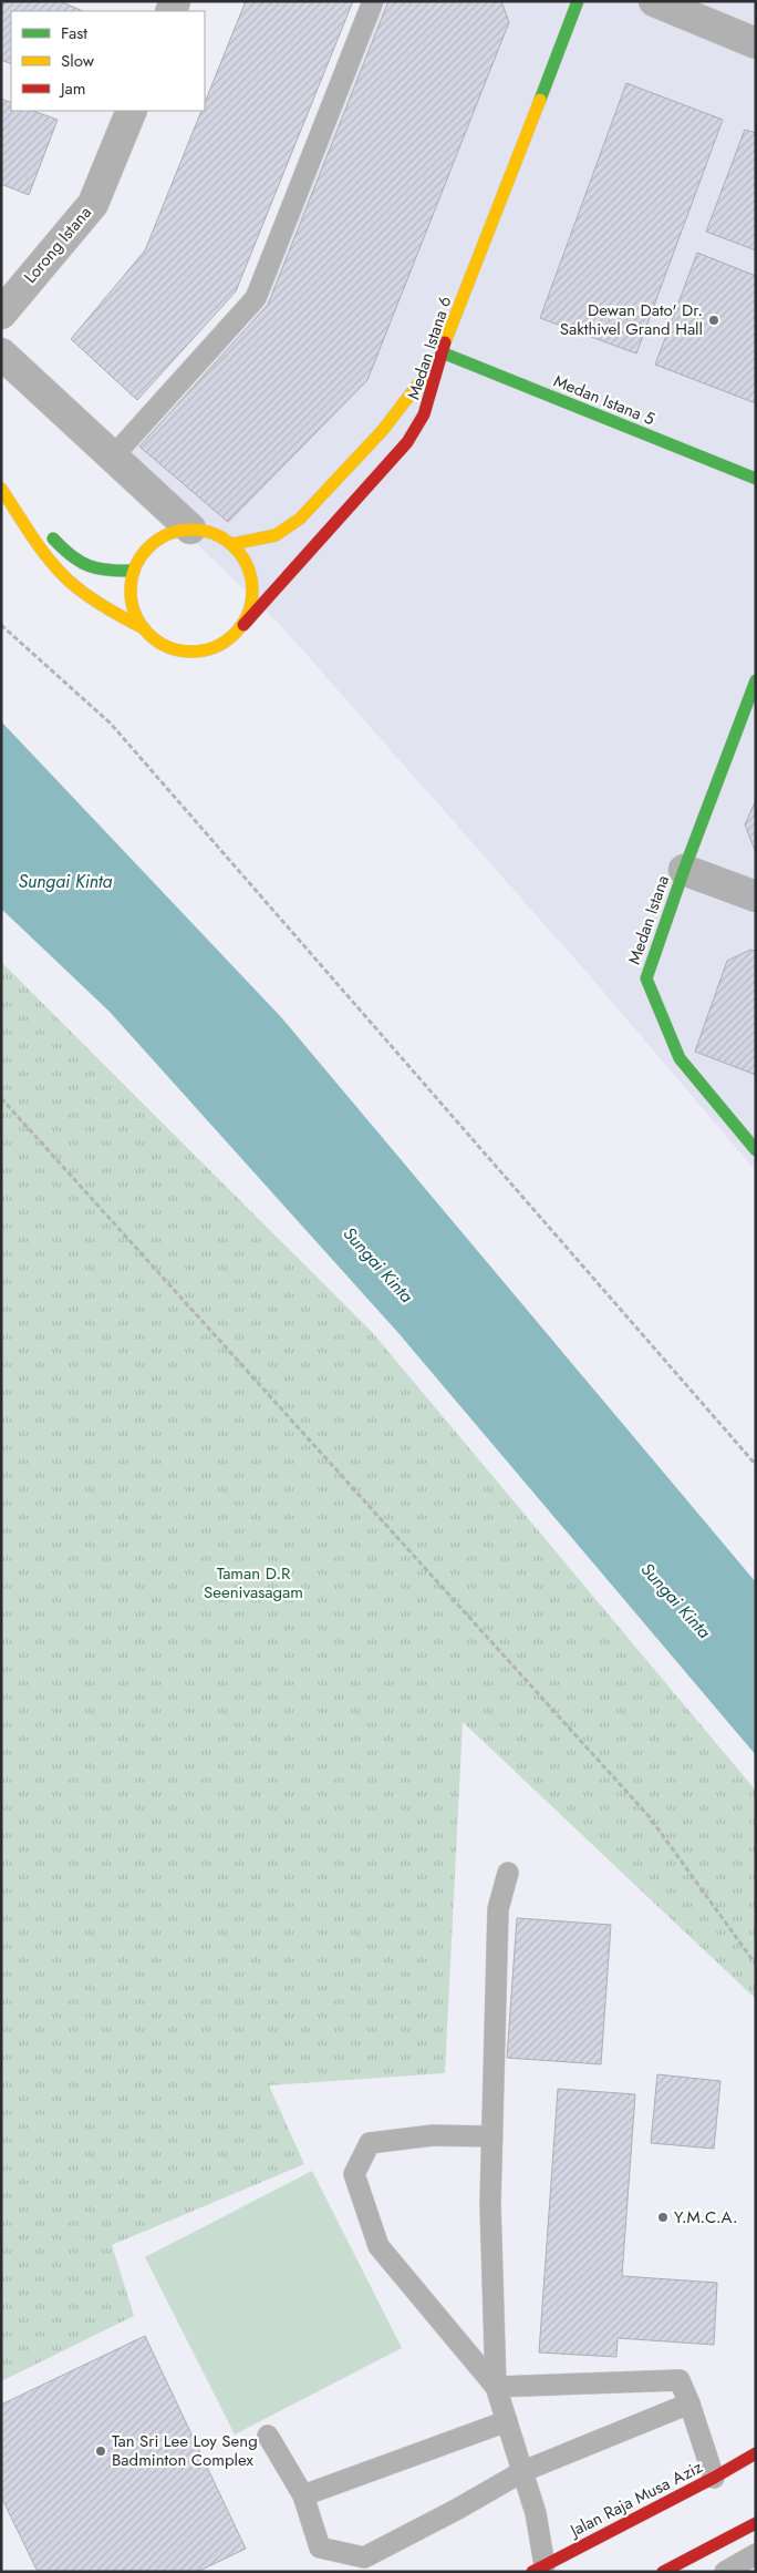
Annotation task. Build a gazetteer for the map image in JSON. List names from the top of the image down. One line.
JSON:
{"streets":{"street":["Lorong Istana","Medan Istana 6","Medan Istana 5","Medan Istana","Jalan Raja Musa Aziz"]},"crossings":[["Medan Istana 6","Medan Istana 5"]],"water":["Sungai Kinta"],"parks":["Taman D.R Seenivasagam"],"places":["Dewan Dato' Dr. Sakthivel Grand Hall","Y.M.C.A.","Tan Sri Lee Loy Seng Badminton Complex"],"legend":["Fast","Slow","Jam"]}
